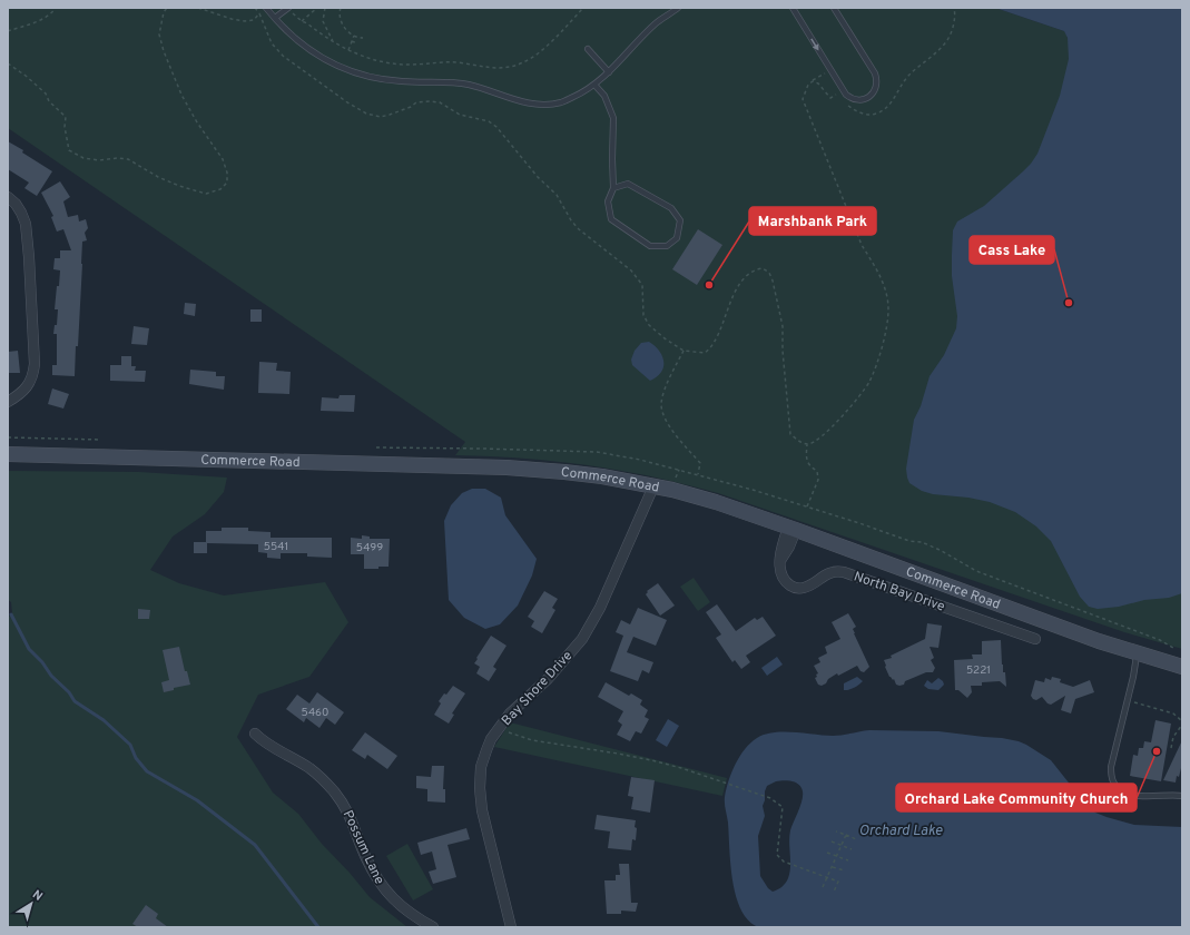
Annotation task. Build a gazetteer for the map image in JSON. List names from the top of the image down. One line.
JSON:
{"streets":{"main road":["Commerce Road"],"street":["North Bay Drive","Bay Shore Drive","Possum Lane"]},"crossings":[["Commerce Road","North Bay Drive"],["Commerce Road","Bay Shore Drive"]],"water":["Orchard Lake"],"places":["Marshbank Park","Cass Lake","Orchard Lake Community Church"],"house_numbers":["5541","5499","5221","5460"],"north":"top right"}
